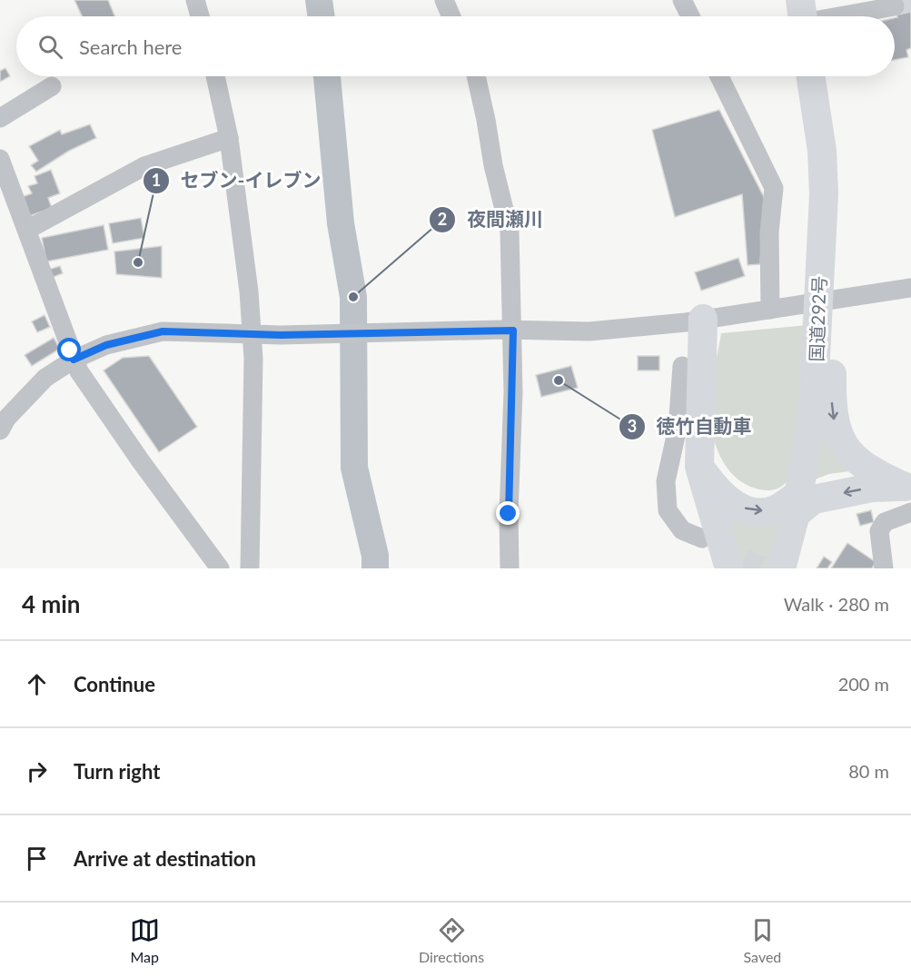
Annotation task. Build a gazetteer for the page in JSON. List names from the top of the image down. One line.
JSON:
{"streets":{"highway":["国道292号"]},"places":["セブン-イレブン","夜間瀬川","徳竹自動車"],"page":{"search":"Search here","heading":["4 min","Walk · 280 m"],"list":[["Continue","200 m"],["Turn right","80 m"],"Arrive at destination"],"nav":["Map","Directions","Saved"]}}
